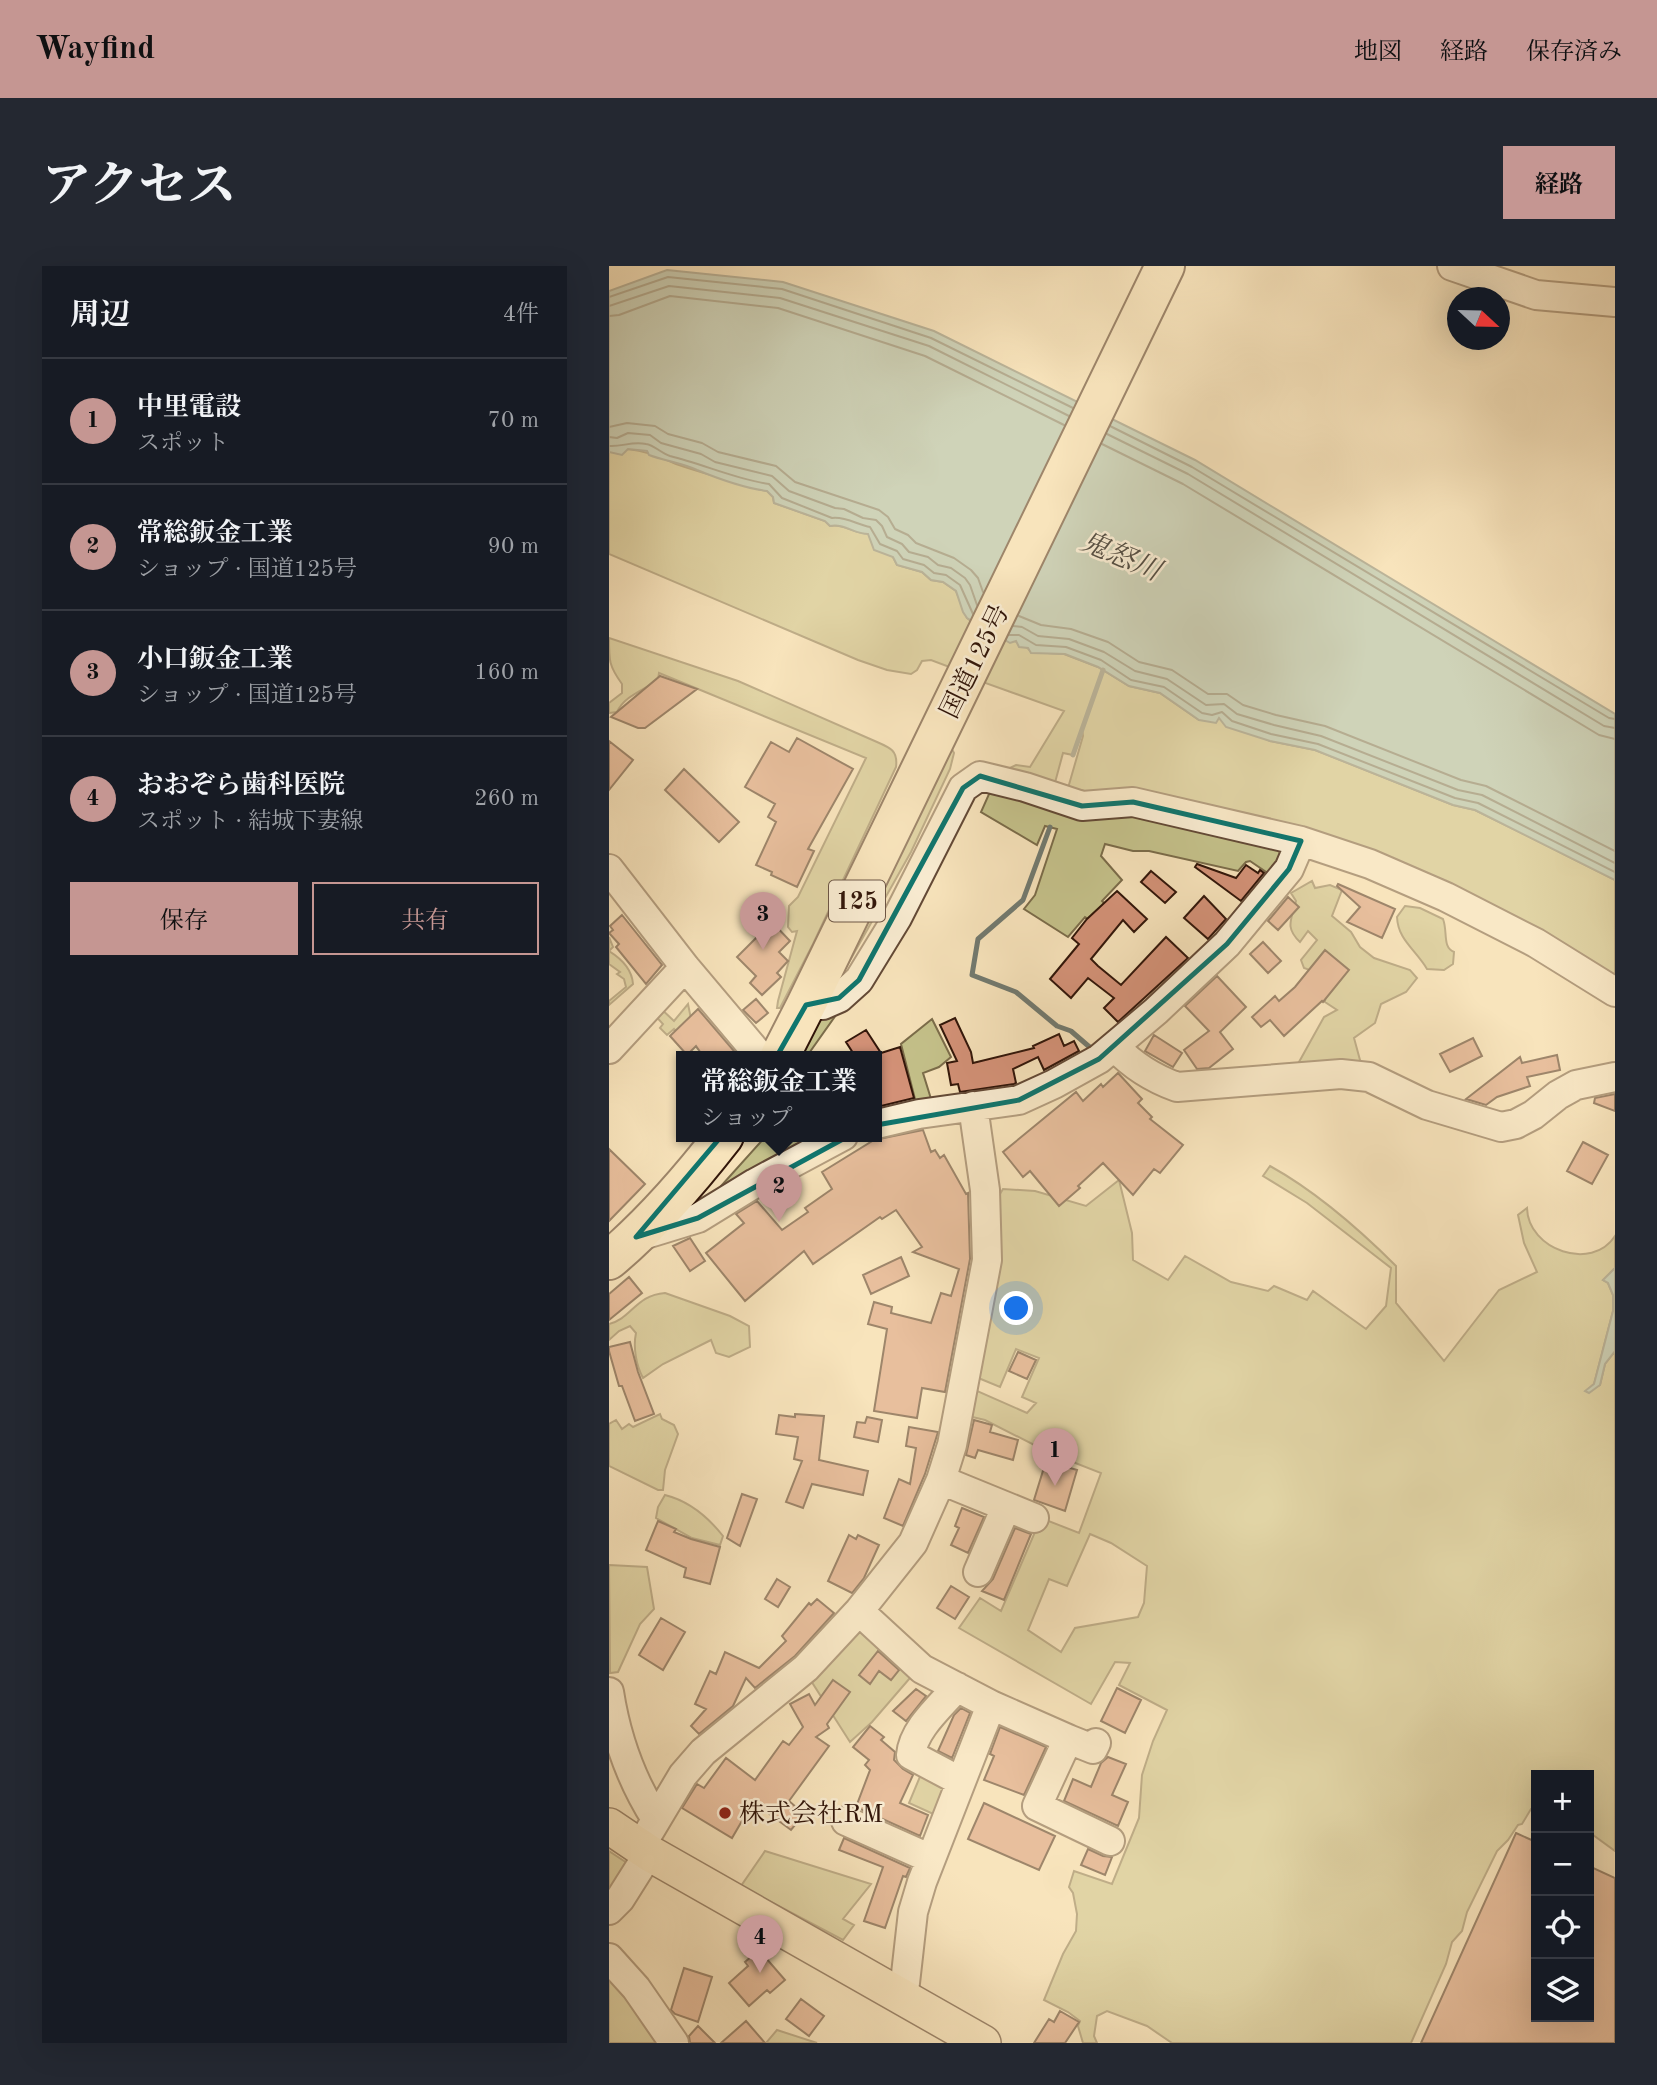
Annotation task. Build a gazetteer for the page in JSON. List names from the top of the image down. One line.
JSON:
{"streets":{"highway":["国道125号","125"]},"water":["鬼怒川"],"places":["株式会社RM"],"north":"right","page":{"header":"Wayfind","nav":["地図","経路","保存済み"],"title":"アクセス","buttons":["経路",["保存","共有"]],"heading":["周辺","4件"],"list":[{"mark":"1","name":"中里電設","note":"スポット","value":"70 m"},{"mark":"2","name":"常総鈑金工業","note":"ショップ · 国道125号","value":"90 m"},{"mark":"3","name":"小口鈑金工業","note":"ショップ · 国道125号","value":"160 m"},{"mark":"4","name":"おおぞら歯科医院","note":"スポット · 結城下妻線","value":"260 m"}],"pins":["3","2","1","4"],"popup":["常総鈑金工業","ショップ"],"map_buttons":["+","−"]}}
